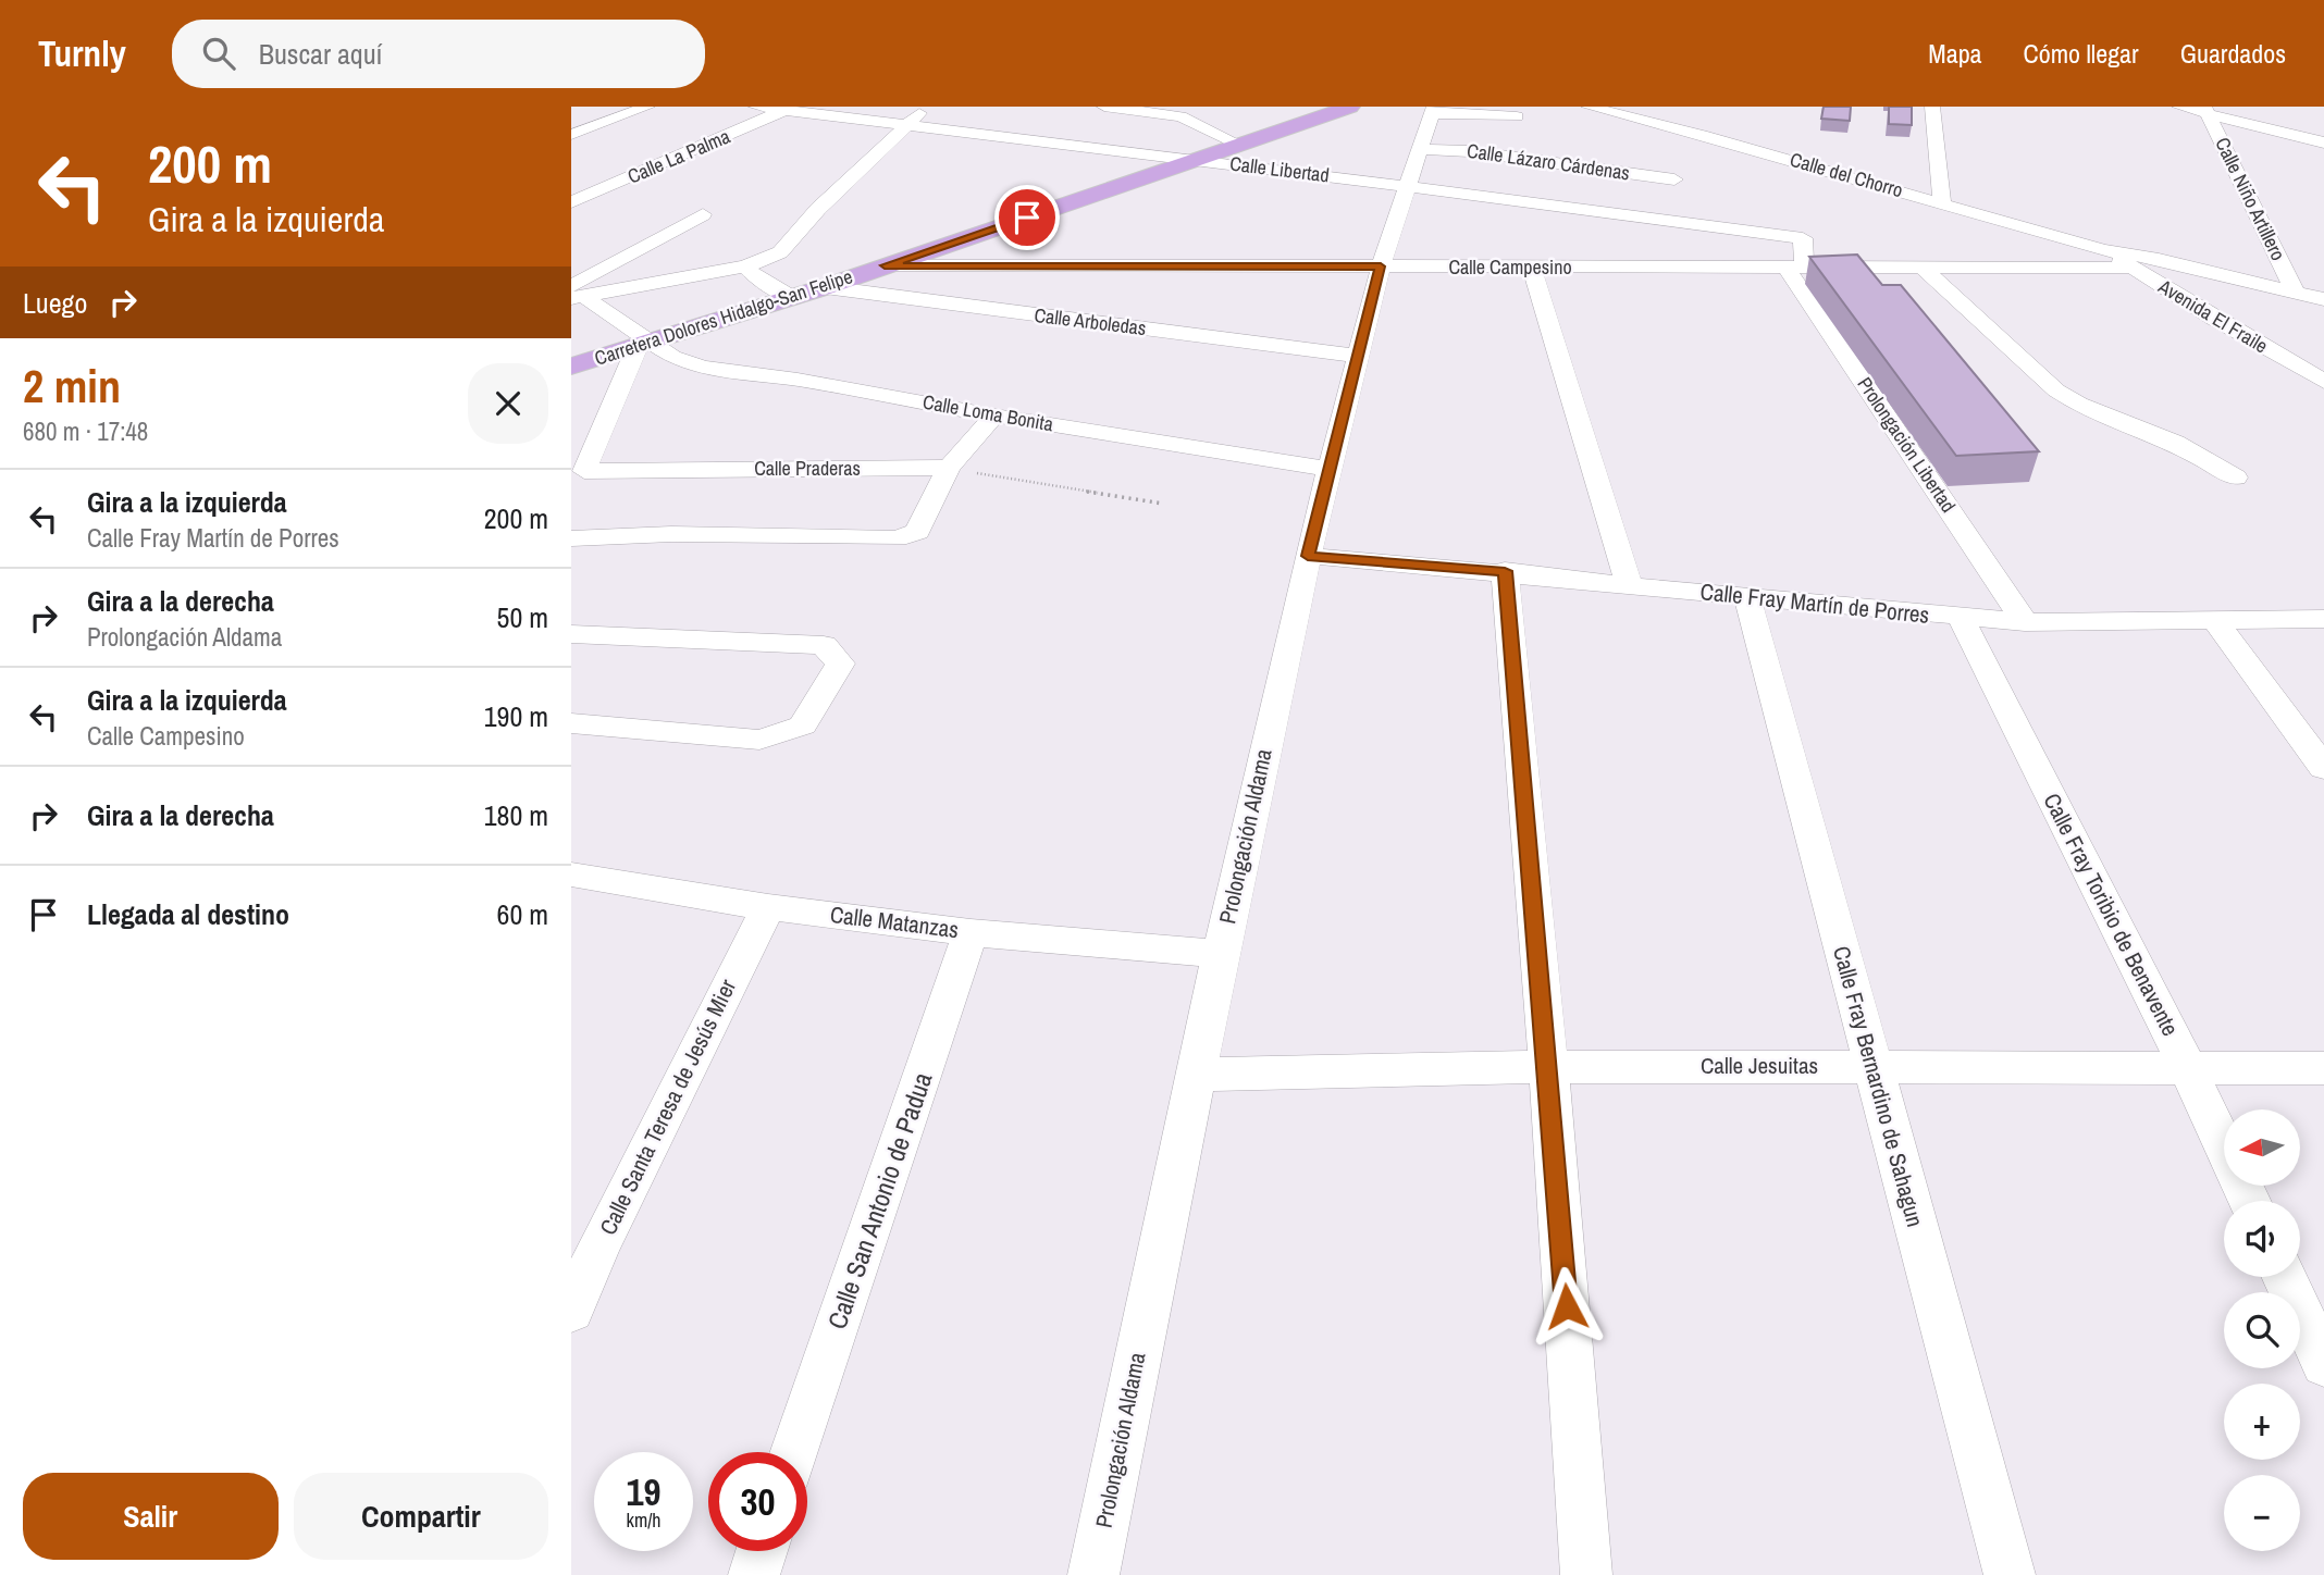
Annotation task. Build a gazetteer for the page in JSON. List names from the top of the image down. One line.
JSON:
{"streets":{"main road":["Carretera Dolores Hidalgo-San Felipe"],"street":["Calle La Palma","Calle Lázaro Cárdenas","Calle Libertad","Calle del Chorro","Calle Niño Artillero","Calle Campesino","Avenida El Fraile","Calle Arboledas","Calle Loma Bonita","Prolongación Libertad","Calle Praderas","Calle Fray Martín de Porres","Prolongación Aldama","Calle Fray Toribio de Benavente","Calle Matanzas","Calle Jesuitas","Calle Fray Bernardino de Sahagun","Calle Santa Teresa de Jesús Mier","Calle San Antonio de Padua"]},"crossings":[["Calle La Palma","Calle Libertad"],["Calle Lázaro Cárdenas","Calle Libertad"],["Calle Lázaro Cárdenas","Prolongación Aldama"],["Calle Libertad","Calle Campesino"],["Calle Libertad","Carretera Dolores Hidalgo-San Felipe"],["Calle Libertad","Prolongación Libertad"],["Calle Libertad","Prolongación Aldama"],["Calle del Chorro","Avenida El Fraile"],["Calle Campesino","Avenida El Fraile"],["Calle Campesino","Carretera Dolores Hidalgo-San Felipe"],["Calle Campesino","Prolongación Libertad"],["Calle Campesino","Prolongación Aldama"],["Carretera Dolores Hidalgo-San Felipe","Calle Arboledas"],["Carretera Dolores Hidalgo-San Felipe","Calle Loma Bonita"],["Carretera Dolores Hidalgo-San Felipe","Calle Praderas"],["Calle Arboledas","Prolongación Aldama"],["Calle Loma Bonita","Calle Praderas"],["Calle Loma Bonita","Prolongación Aldama"],["Prolongación Libertad","Calle Fray Martín de Porres"],["Calle Fray Martín de Porres","Prolongación Aldama"],["Calle Fray Martín de Porres","Calle Fray Toribio de Benavente"],["Calle Fray Martín de Porres","Calle Fray Bernardino de Sahagun"],["Prolongación Aldama","Calle Matanzas"],["Prolongación Aldama","Calle Jesuitas"],["Calle Fray Toribio de Benavente","Calle Jesuitas"],["Calle Matanzas","Calle Santa Teresa de Jesús Mier"],["Calle Matanzas","Calle San Antonio de Padua"],["Calle Jesuitas","Calle Fray Bernardino de Sahagun"]],"north":"left","page":{"header":"Turnly","search":"Buscar aquí","nav":["Mapa","Cómo llegar","Guardados"],"turn":["200 m","Gira a la izquierda"],"then":"Luego","heading":["2 min","680 m · 17:48"],"list":[{"name":"Gira a la izquierda","note":"Calle Fray Martín de Porres","value":"200 m"},{"name":"Gira a la derecha","note":"Prolongación Aldama","value":"50 m"},{"name":"Gira a la izquierda","note":"Calle Campesino","value":"190 m"},{"name":"Gira a la derecha","value":"180 m"},{"name":"Llegada al destino","value":"60 m"}],"map_buttons":["+","−"],"speed":"19 km/h","limit":"30","buttons":["Salir","Compartir"]}}
